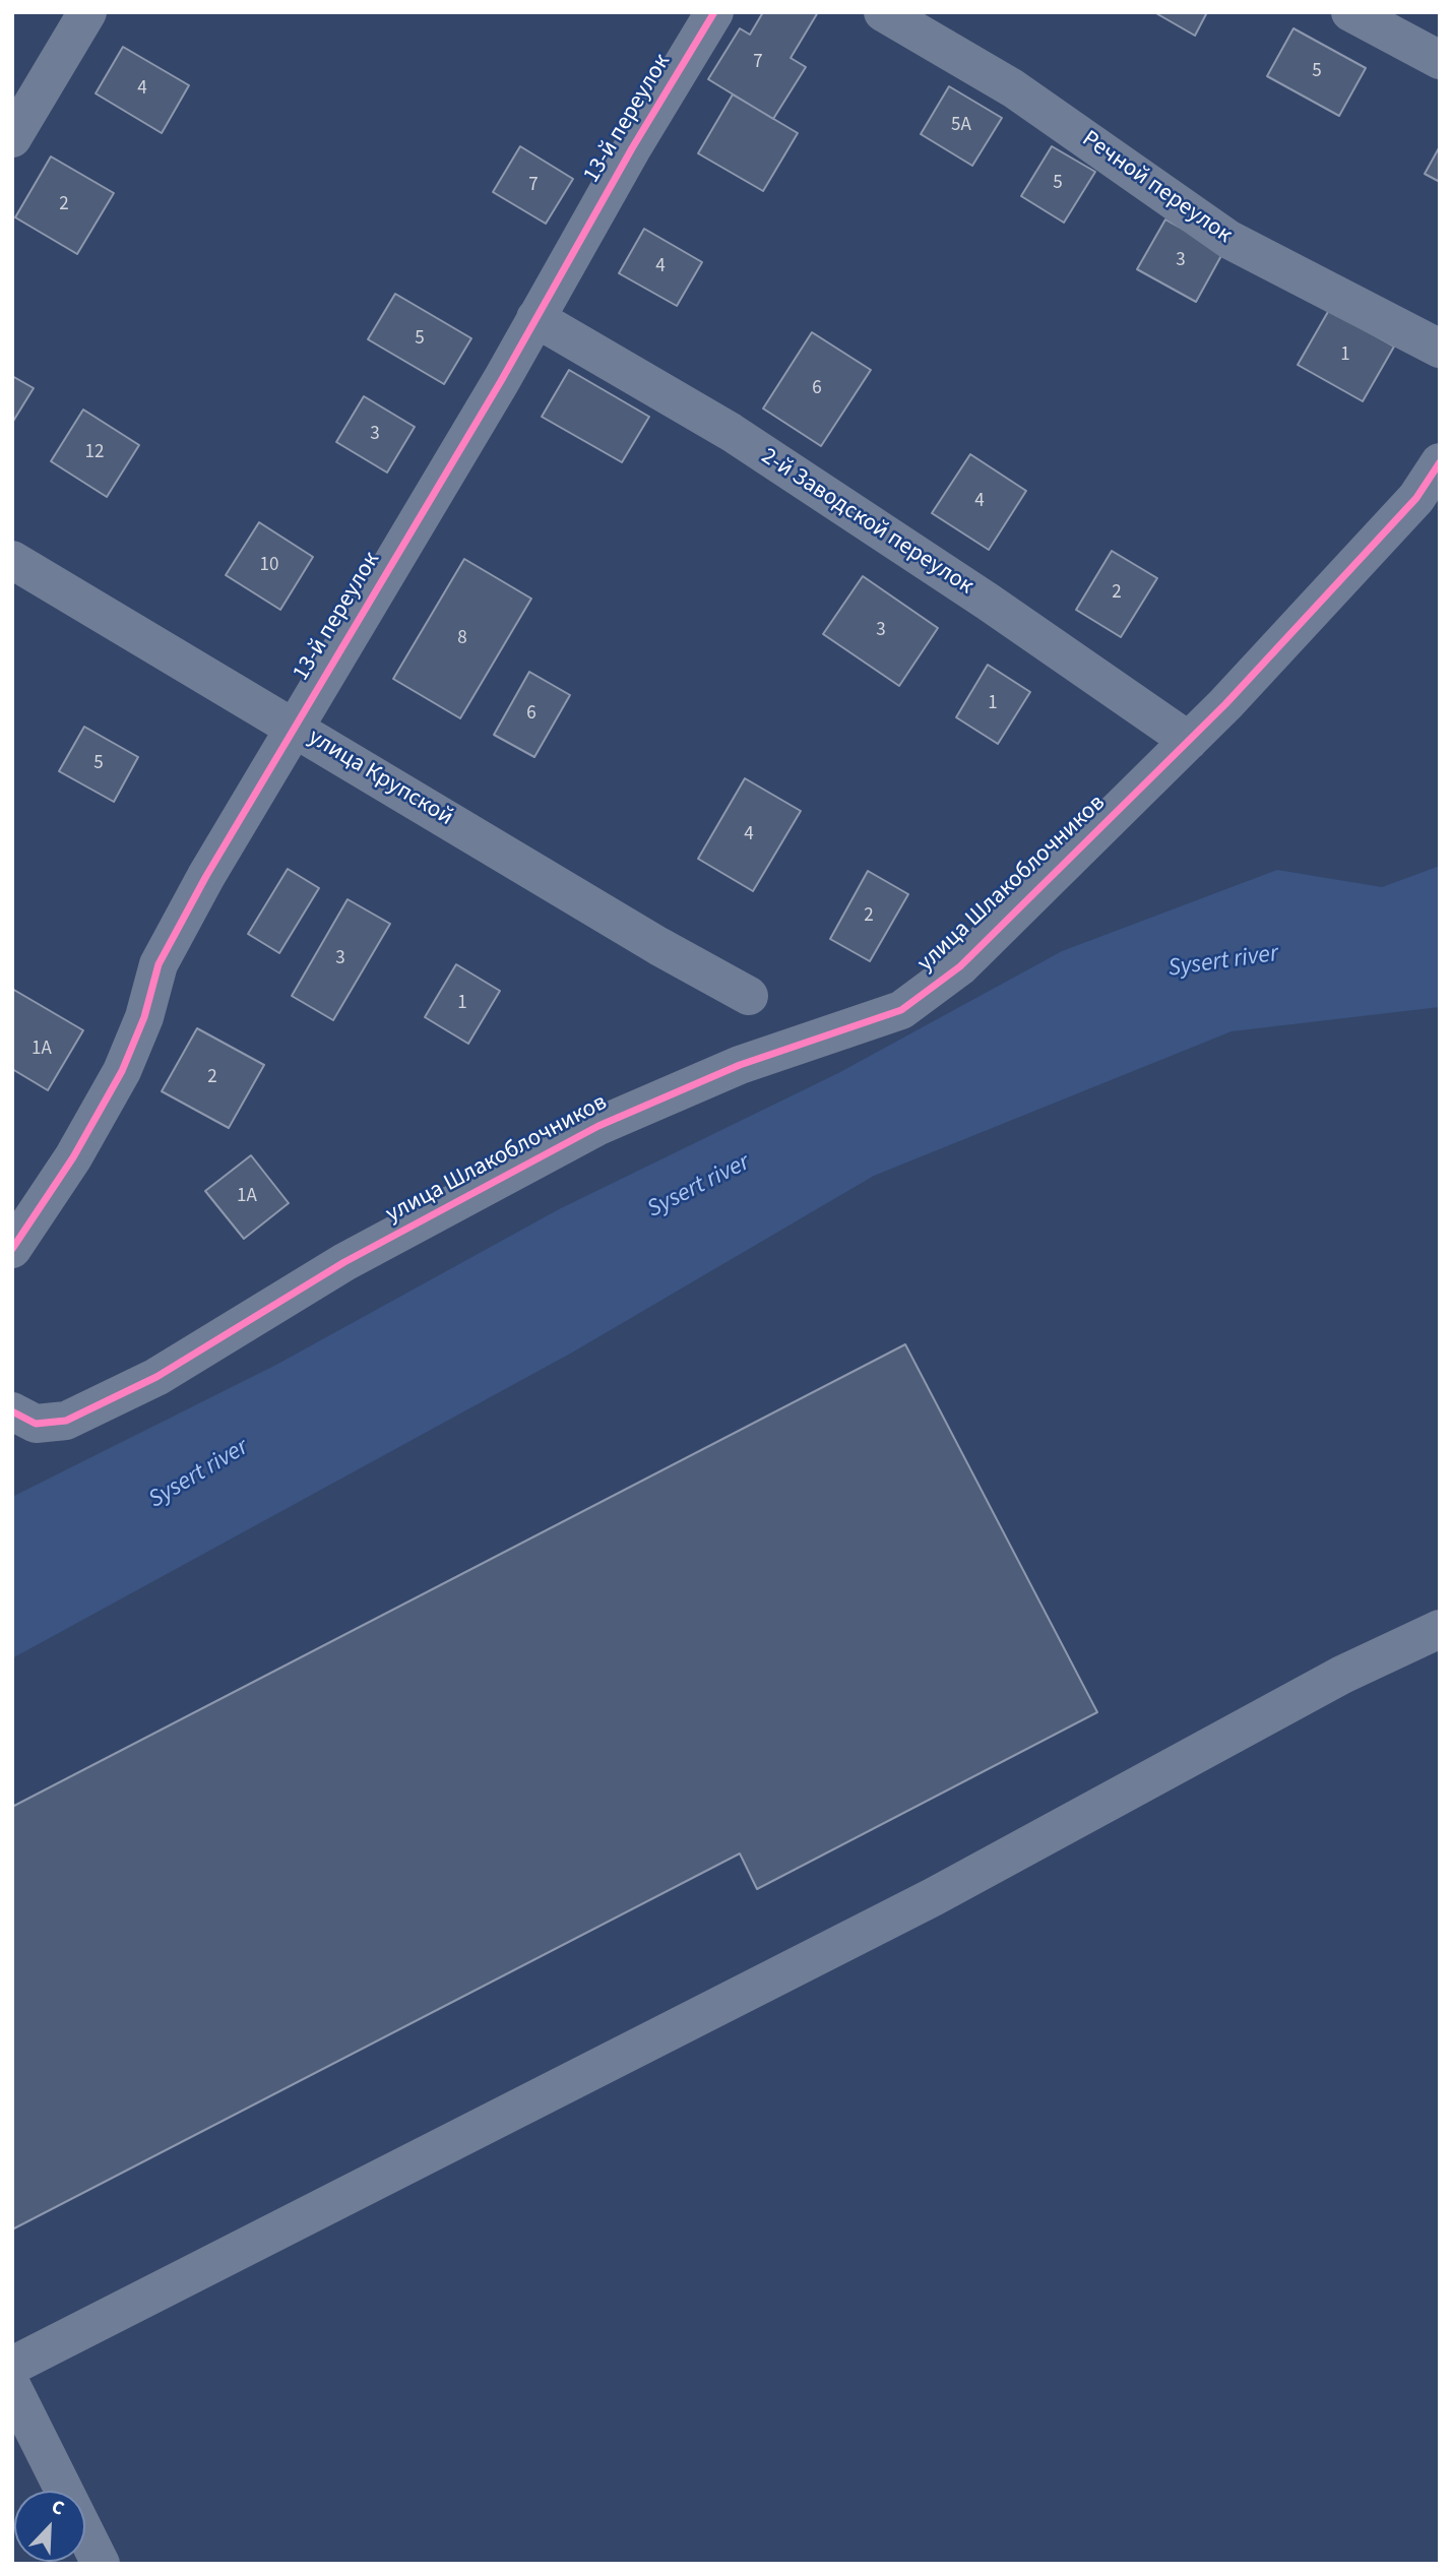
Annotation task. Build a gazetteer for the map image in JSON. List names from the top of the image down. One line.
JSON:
{"streets":{"street":["13-й переулок","Речной переулок","2-й Заводской переулок","улица Крупской","улица Шлакоблочников"]},"crossings":[["13-й переулок","2-й Заводской переулок"],["13-й переулок","улица Крупской"],["2-й Заводской переулок","улица Шлакоблочников"]],"water":["Sysert river"],"house_numbers":["7","5","4","5А","5","7","2","3","4","5","1","6","3","12","4","10","2","3","8","1","6","5","4","2","3","1","1А","2","1А"],"north":"top right"}
